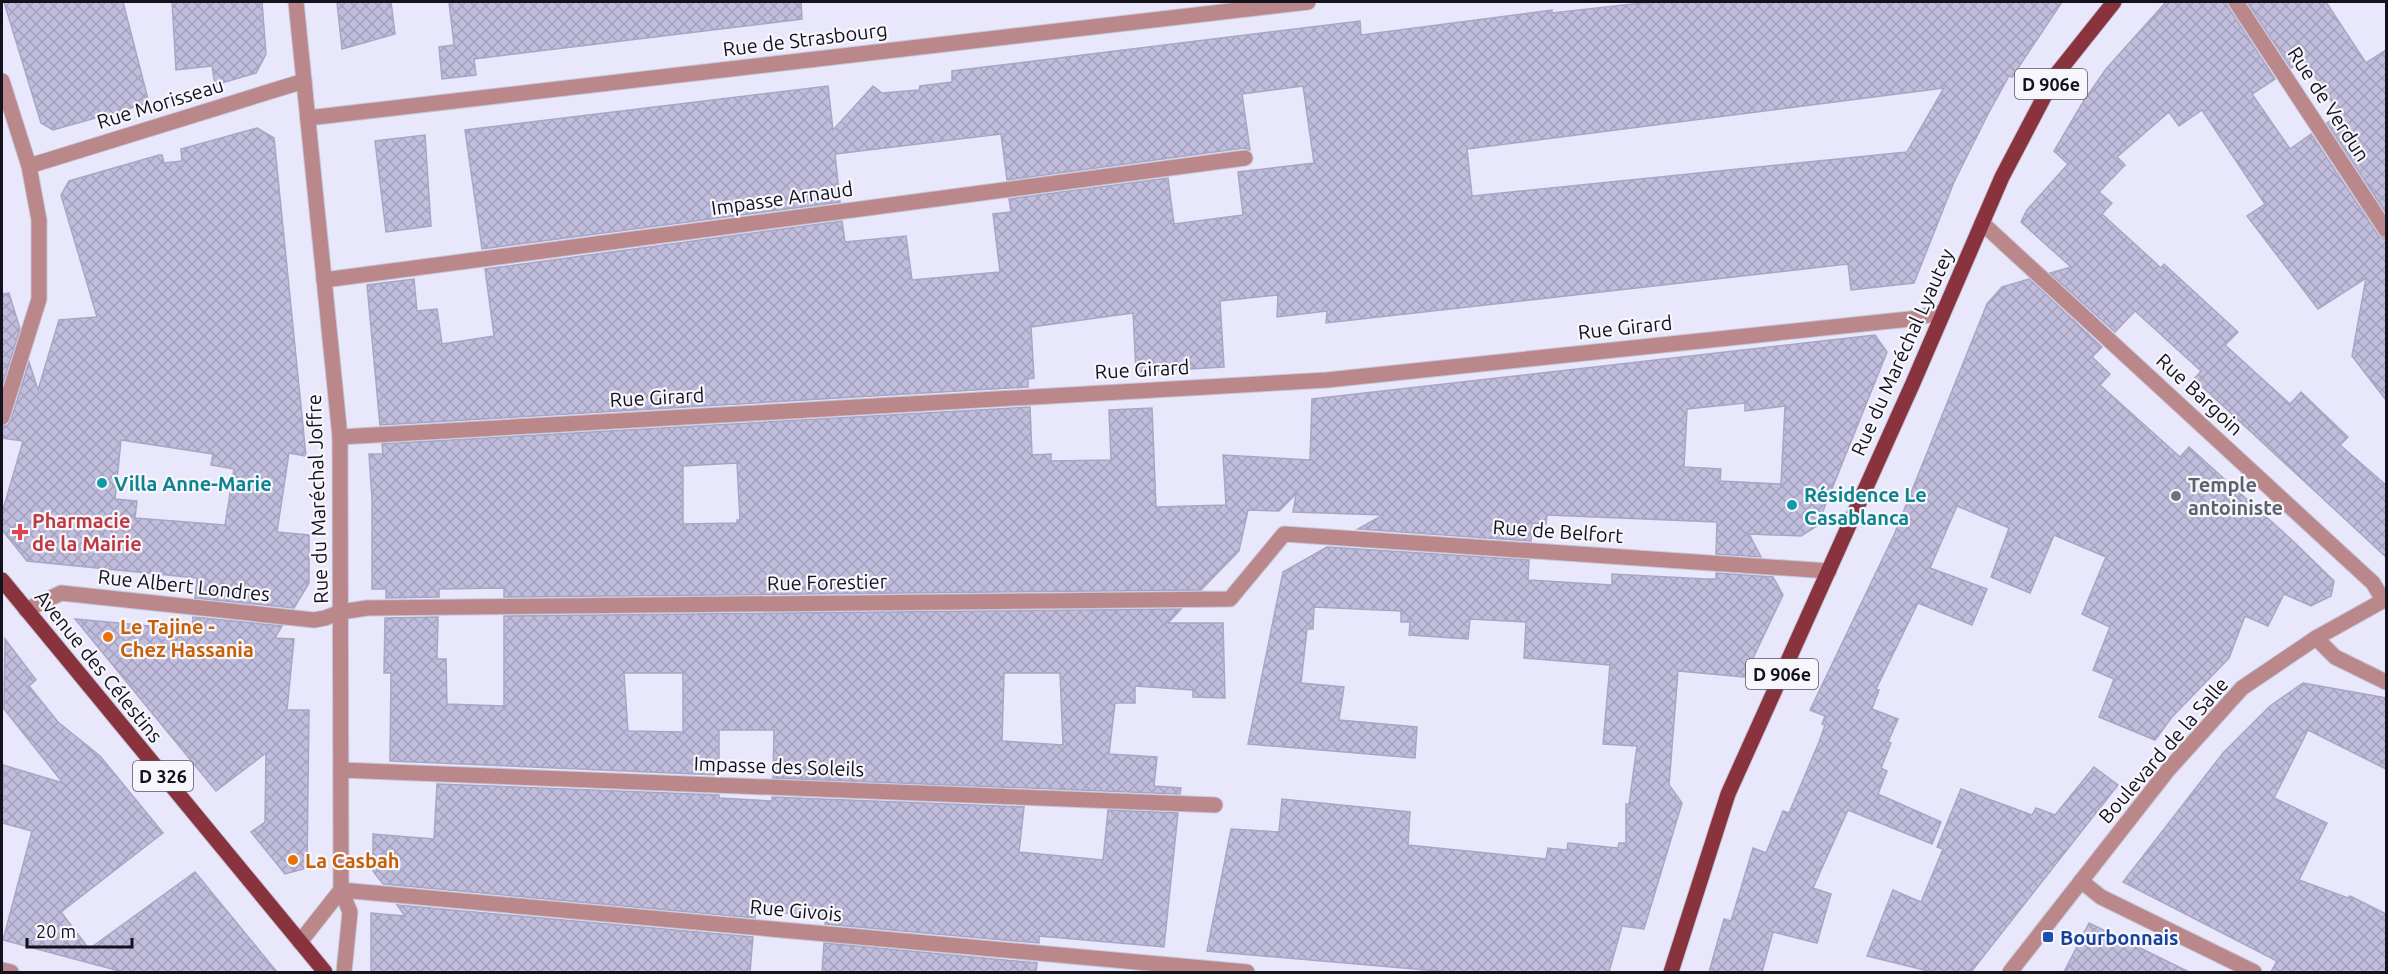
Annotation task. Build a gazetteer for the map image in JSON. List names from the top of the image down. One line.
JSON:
{"streets":{"main road":["D 906e","Rue du Maréchal Lyautey","Avenue des Célestins","D 326"],"street":["Rue de Strasbourg","Rue Morisseau","Rue de Verdun","Impasse Arnaud","Rue Girard","Rue Bargoin","Rue du Maréchal Joffre","Rue de Belfort","Rue Forestier","Rue Albert Londres","Boulevard de la Salle","Impasse des Soleils","Rue Givois"]},"crossings":[["Rue de Strasbourg","Rue du Maréchal Joffre"],["Rue Morisseau","Rue du Maréchal Joffre"],["Impasse Arnaud","Rue du Maréchal Joffre"],["Rue Girard","Rue du Maréchal Lyautey"],["Rue Girard","Rue du Maréchal Joffre"],["Rue du Maréchal Lyautey","Rue Bargoin"],["Rue du Maréchal Lyautey","Rue de Belfort"],["Rue Bargoin","Boulevard de la Salle"],["Rue du Maréchal Joffre","Rue Forestier"],["Rue du Maréchal Joffre","Rue Albert Londres"],["Rue du Maréchal Joffre","Impasse des Soleils"],["Rue du Maréchal Joffre","Rue Givois"],["Rue de Belfort","Rue Forestier"],["Rue Forestier","Rue Albert Londres"],["Rue Albert Londres","Avenue des Célestins"]],"places":{"other":["Villa Anne-Marie","Temple antoiniste","Résidence Le Casablanca","Le Tajine - Chez Hassania","La Casbah"],"health":["Pharmacie de la Mairie"],"transit":["Bourbonnais"]},"scale_bar":"20 m"}
